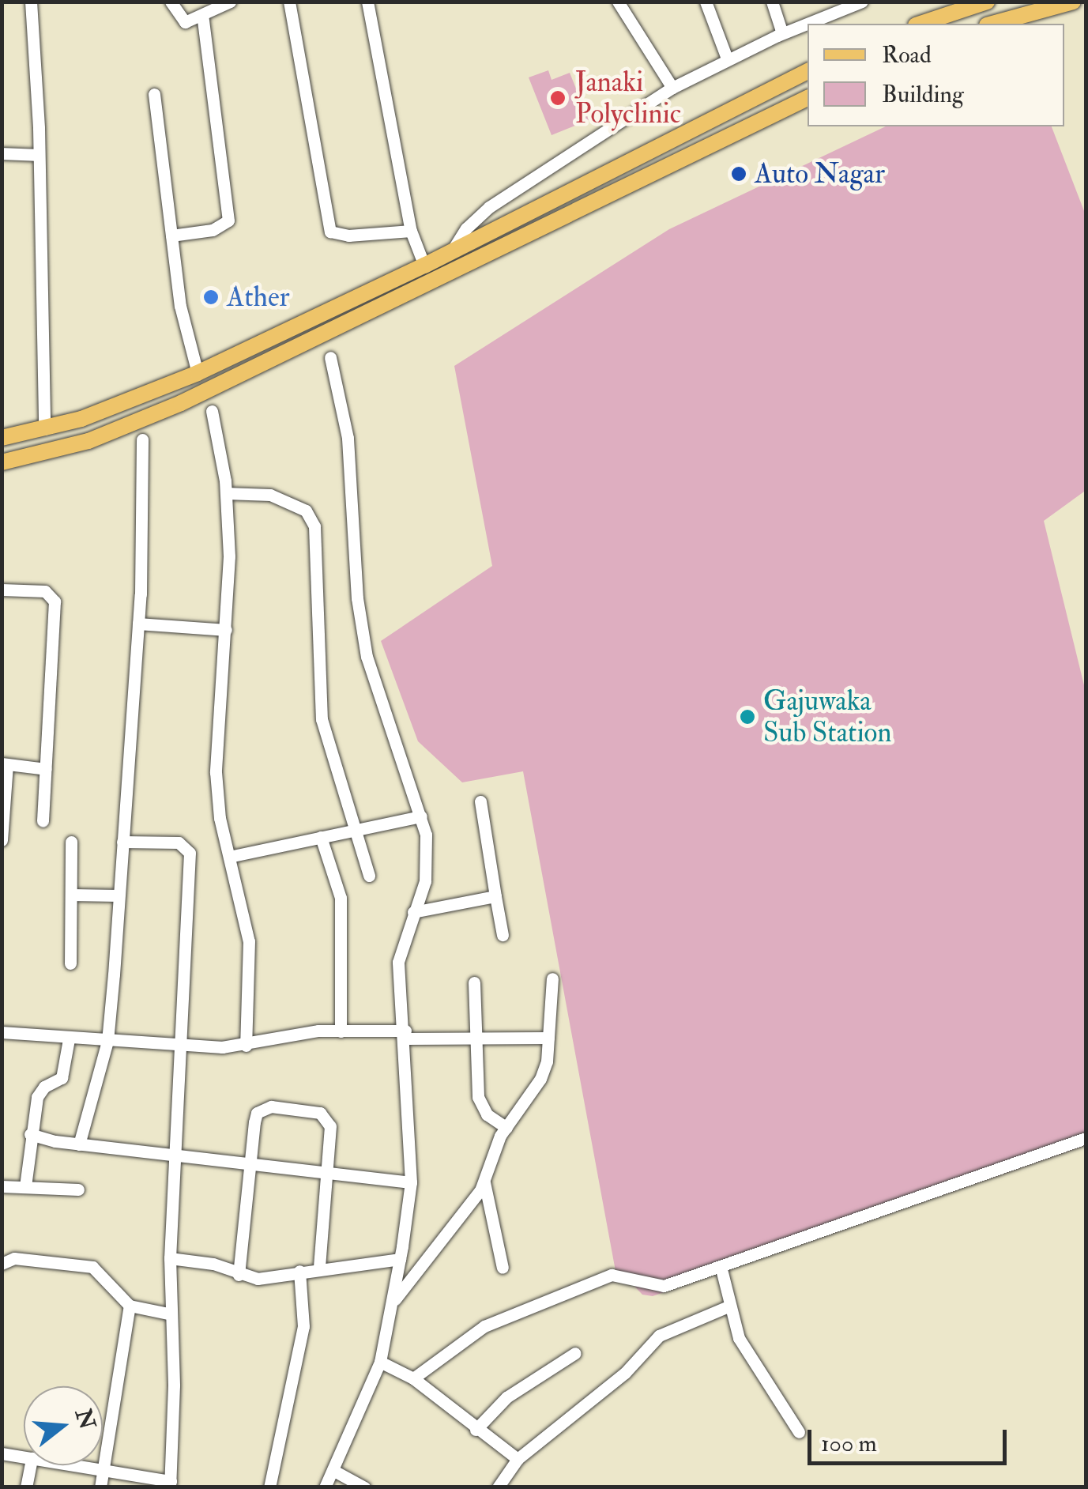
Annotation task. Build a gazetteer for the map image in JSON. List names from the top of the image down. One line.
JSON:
{"places":["Janaki Polyclinic","Auto Nagar","Ather","Gajuwaka Sub Station"],"legend":["Road","Building"],"scale_bar":"100 m","north":"right"}
